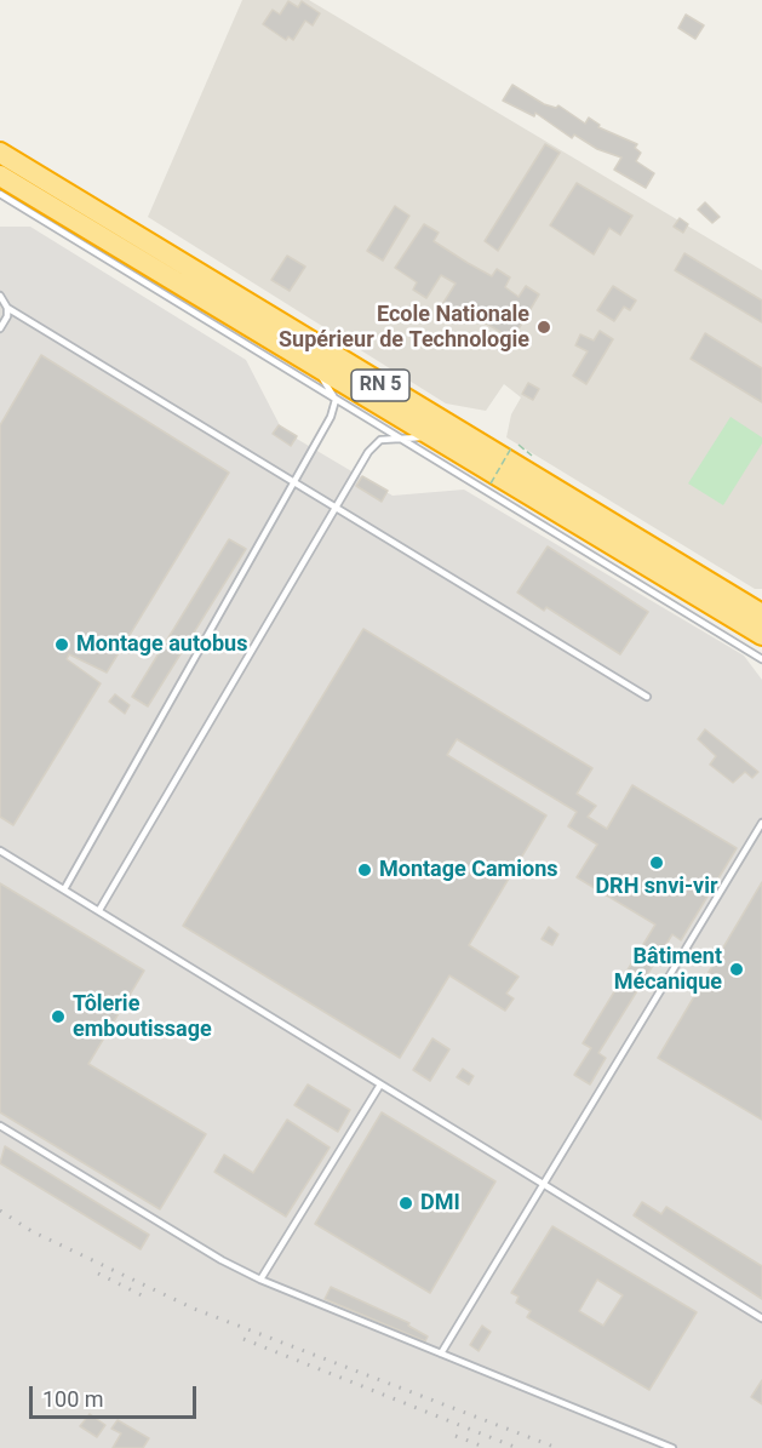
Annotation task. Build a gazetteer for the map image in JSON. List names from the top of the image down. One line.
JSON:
{"streets":{"highway":["RN 5"]},"places":["Ecole Nationale Supérieur de Technologie","Montage autobus","DRH snvi-vir","Montage Camions","Bâtiment Mécanique","Tôlerie emboutissage","DMI"],"scale_bar":"100 m"}
